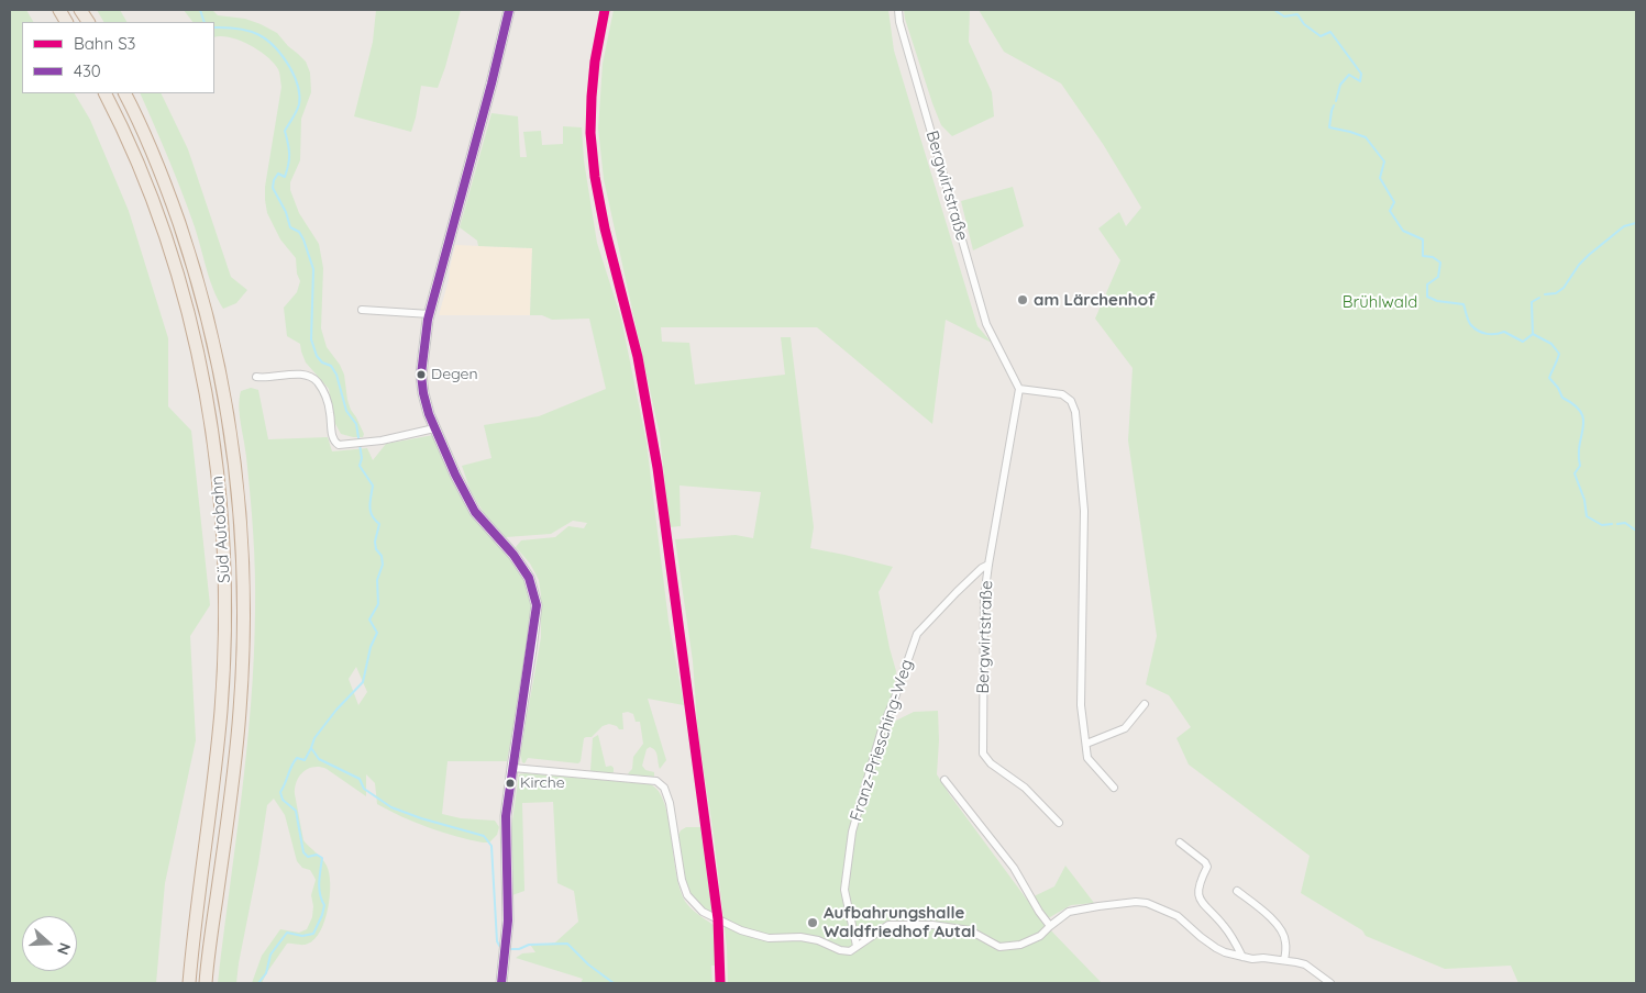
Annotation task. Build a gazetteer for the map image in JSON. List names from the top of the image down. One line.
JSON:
{"streets":{"highway":["Süd Autobahn"],"street":["Bergwirtstraße","Franz-Priesching-Weg"]},"crossings":[["Bergwirtstraße","Franz-Priesching-Weg"]],"parks":["Brühlwald"],"places":["am Lärchenhof","Degen","Kirche","Aufbahrungshalle Waldfriedhof Autal"],"lines":["rail line S3","transit line 430"],"legend":["Bahn S3","430"],"north":"right"}
